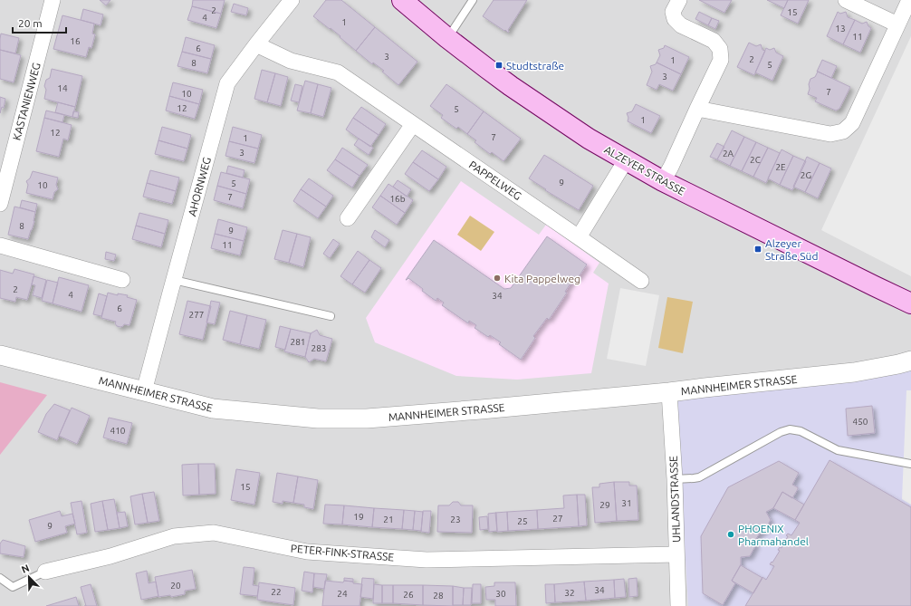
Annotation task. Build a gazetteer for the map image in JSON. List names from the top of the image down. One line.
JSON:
{"streets":{"main road":["ALZEYER STRASSE"],"street":["KASTANIENWEG","PAPPELWEG","AHORNWEG","MANNHEIMER STRASSE","UHLANDSTRASSE","PETER-FINK-STRASSE"]},"crossings":[["PAPPELWEG","AHORNWEG"],["AHORNWEG","MANNHEIMER STRASSE"],["MANNHEIMER STRASSE","UHLANDSTRASSE"],["UHLANDSTRASSE","PETER-FINK-STRASSE"]],"places":{"transit":["Studtstraße","Alzeyer Straße Süd"],"other":["Kita Pappelweg","PHOENIX Pharmahandel"]},"house_numbers":["2","15","4","1","13","11","16","6","3","2","1","8","5","3","14","7","10","12","5","1","12","7","1","3","2A","2C","2E","2G","9","5","10","7","16b","8","9","11","2","4","34","6","277","281","283","450","410","15","31","29","19","27","21","23","25","9","20","34","22","32","24","30","26","28"],"scale_bar":"20 m","north":"top left"}
